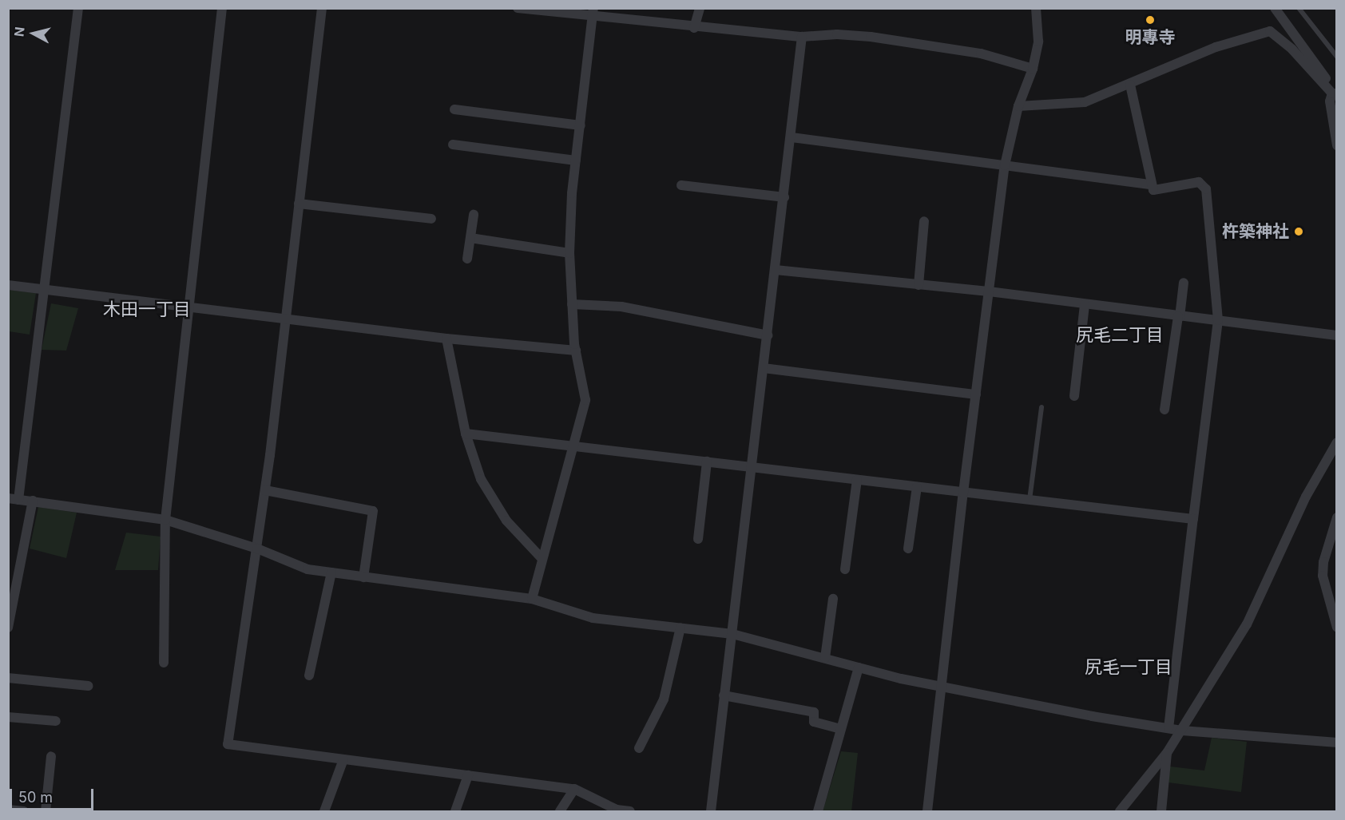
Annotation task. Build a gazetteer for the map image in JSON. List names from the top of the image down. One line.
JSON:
{"districts":["木田一丁目","尻毛二丁目","尻毛一丁目"],"places":["明專寺","杵築神社"],"scale_bar":"50 m","north":"left"}
